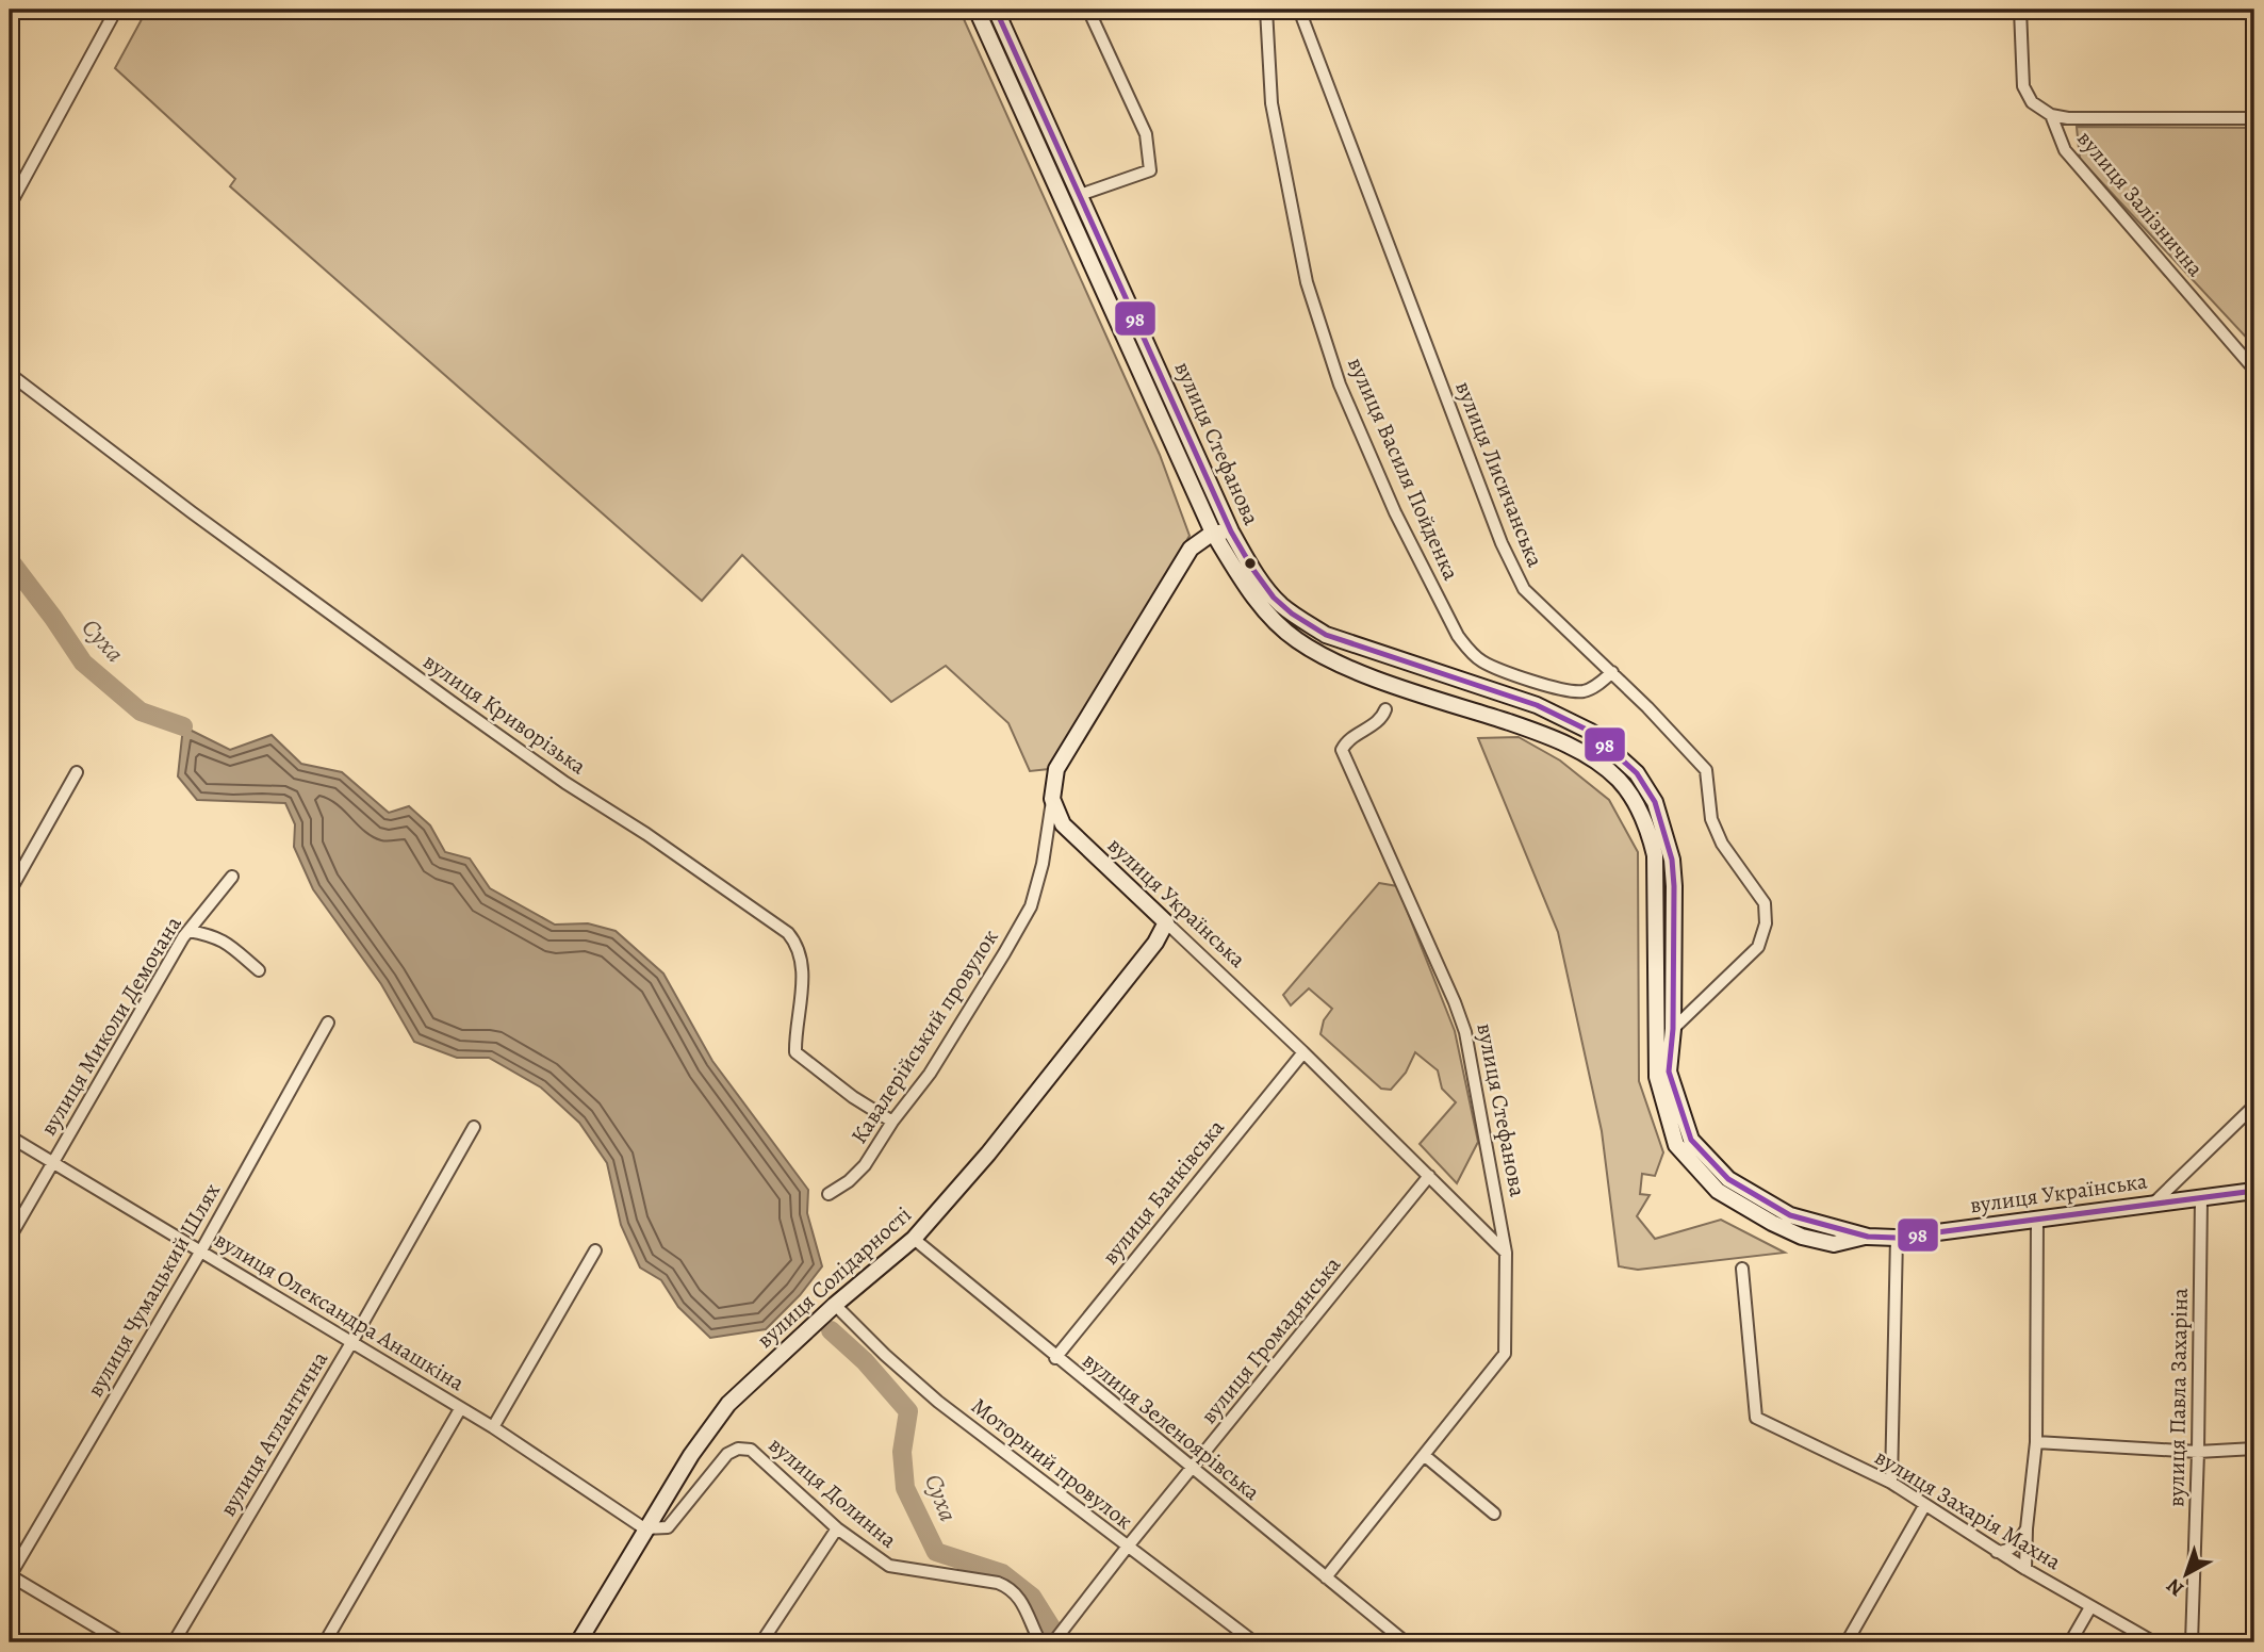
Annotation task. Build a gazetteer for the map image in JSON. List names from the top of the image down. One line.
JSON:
{"streets":{"main road":["вулиця Стефанова","вулиця Українська","вулиця Солідарності"],"street":["вулиця Залізнична","вулиця Василя Пойденка","вулиця Лисичанська","вулиця Криворізька","вулиця Миколи Демочана","Кавалерійський провулок","вулиця Банківська","вулиця Чумацький Шлях","вулиця Олександра Анашкіна","вулиця Громадянська","вулиця Павла Захаріна","вулиця Зеленоярівська","вулиця Атлантична","Моторний провулок","вулиця Долинна","вулиця Захарія Махна"]},"crossings":[["вулиця Стефанова","вулиця Українська"],["вулиця Василя Пойденка","вулиця Лисичанська"],["вулиця Лисичанська","вулиця Українська"],["вулиця Криворізька","Кавалерійський провулок"],["вулиця Українська","Кавалерійський провулок"],["вулиця Українська","вулиця Банківська"],["вулиця Українська","вулиця Солідарності"],["вулиця Українська","вулиця Громадянська"],["вулиця Українська","вулиця Павла Захаріна"],["вулиця Миколи Демочана","вулиця Олександра Анашкіна"],["вулиця Банківська","вулиця Зеленоярівська"],["вулиця Солідарності","вулиця Олександра Анашкіна"],["вулиця Солідарності","вулиця Зеленоярівська"],["вулиця Солідарності","Моторний провулок"],["вулиця Солідарності","вулиця Долинна"],["вулиця Чумацький Шлях","вулиця Олександра Анашкіна"],["вулиця Олександра Анашкіна","вулиця Атлантична"],["вулиця Олександра Анашкіна","вулиця Долинна"],["вулиця Громадянська","вулиця Зеленоярівська"],["вулиця Громадянська","Моторний провулок"]],"water":["Суха"],"lines":["transit line 98"],"north":"bottom left"}
